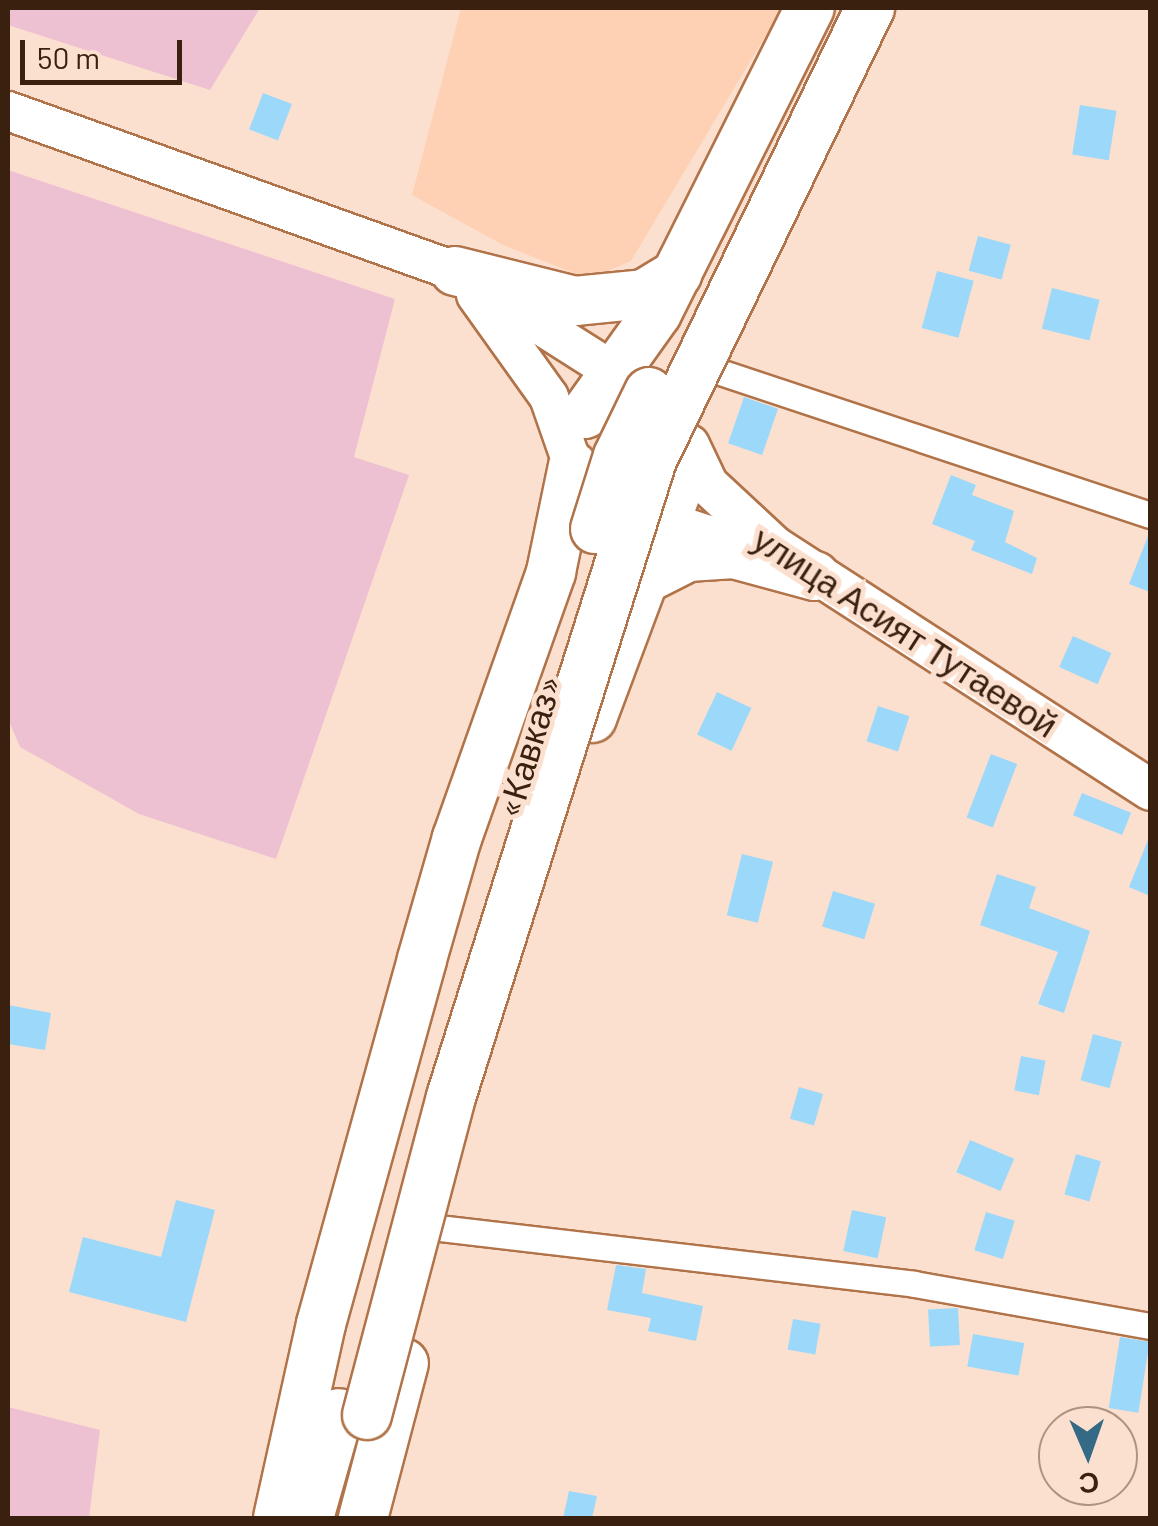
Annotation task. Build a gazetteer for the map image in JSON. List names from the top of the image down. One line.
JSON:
{"streets":{"highway":["«Кавказ»"],"main road":["улица Асият Тутаевой"]},"scale_bar":"50 m","north":"bottom"}
